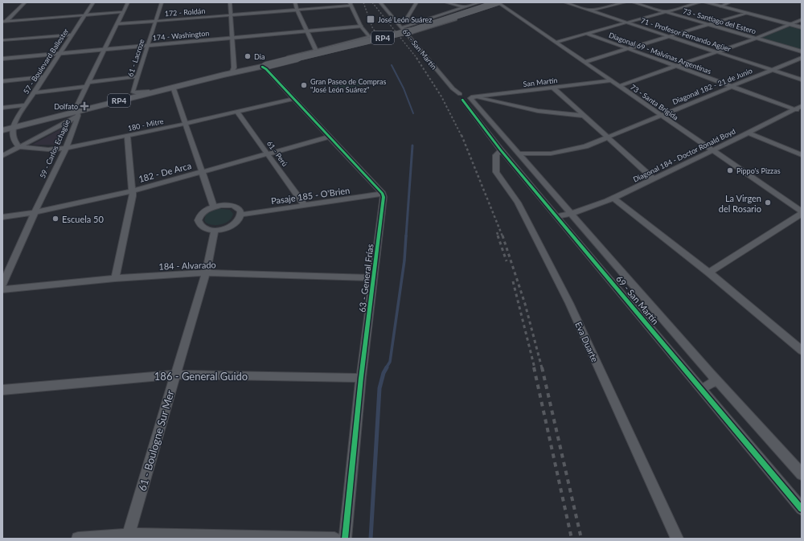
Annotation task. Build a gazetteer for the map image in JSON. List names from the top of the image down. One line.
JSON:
{"streets":{"main road":["RP4"],"street":["172 - Roldán","73 - Santiago del Estero","71 - Profesor Fernando Agüer","174 - Washington","69 - San Martín","Diagonal 69 - Malvinas Argentinas","61 - Lacroze","57 - Boulevard Ballester","San Martín","Diagonal 182 - 21 de Junio","73 - Santa Brígida","180 - Mitre","59 - Carlos Echagüe","61 - Perú","Diagonal 184 - Doctor Ronald Boyd","182 - De Arca","Pasaje 185 - O'Brien","184 - Alvarado","63 - General Frías","Eva Duarte","186 - General Guido","61 - Boulogne Sur Mer"]},"crossings":[["172 - Roldán","61 - Lacroze"],["172 - Roldán","59 - Carlos Echagüe"],["71 - Profesor Fernando Agüer","Diagonal 182 - 21 de Junio"],["174 - Washington","61 - Lacroze"],["174 - Washington","57 - Boulevard Ballester"],["174 - Washington","59 - Carlos Echagüe"],["RP4","61 - Lacroze"],["RP4","57 - Boulevard Ballester"],["RP4","73 - Santa Brígida"],["RP4","59 - Carlos Echagüe"],["69 - San Martín","San Martín"],["69 - San Martín","Diagonal 182 - 21 de Junio"],["69 - San Martín","Diagonal 184 - Doctor Ronald Boyd"],["69 - San Martín","Eva Duarte"],["Diagonal 69 - Malvinas Argentinas","Diagonal 182 - 21 de Junio"],["Diagonal 69 - Malvinas Argentinas","Diagonal 184 - Doctor Ronald Boyd"],["San Martín","73 - Santa Brígida"],["Diagonal 182 - 21 de Junio","73 - Santa Brígida"],["73 - Santa Brígida","Diagonal 184 - Doctor Ronald Boyd"],["180 - Mitre","59 - Carlos Echagüe"],["180 - Mitre","61 - Perú"],["59 - Carlos Echagüe","182 - De Arca"],["61 - Perú","182 - De Arca"],["61 - Perú","Pasaje 185 - O'Brien"],["Pasaje 185 - O'Brien","63 - General Frías"],["184 - Alvarado","63 - General Frías"],["184 - Alvarado","61 - Boulogne Sur Mer"],["63 - General Frías","186 - General Guido"],["186 - General Guido","61 - Boulogne Sur Mer"]],"places":{"transit":["José León Suárez"],"other":["Dia","Gran Paseo de Compras \"José León Suárez\"","Pippo's Pizzas","La Virgen del Rosario","Escuela 50"],"health":["Dolfato"]}}
